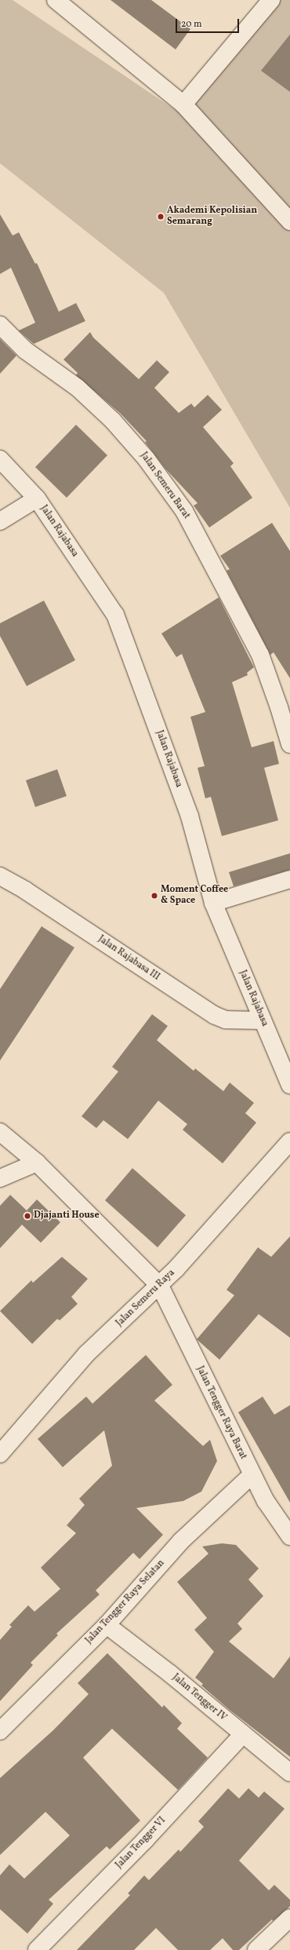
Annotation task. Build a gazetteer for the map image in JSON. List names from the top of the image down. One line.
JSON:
{"streets":{"street":["Jalan Semeru Barat","Jalan Rajabasa","Jalan Rajabasa III","Jalan Semeru Raya","Jalan Tengger Raya Barat","Jalan Tengger Raya Selatan","Jalan Tengger IV","Jalan Tengger VI"]},"crossings":[["Jalan Rajabasa","Jalan Rajabasa III"],["Jalan Semeru Raya","Jalan Tengger Raya Barat"],["Jalan Tengger Raya Barat","Jalan Tengger Raya Selatan"],["Jalan Tengger Raya Selatan","Jalan Tengger IV"],["Jalan Tengger IV","Jalan Tengger VI"]],"places":["Akademi Kepolisian Semarang","Moment Coffee & Space","Djajanti House"],"scale_bar":"20 m"}
